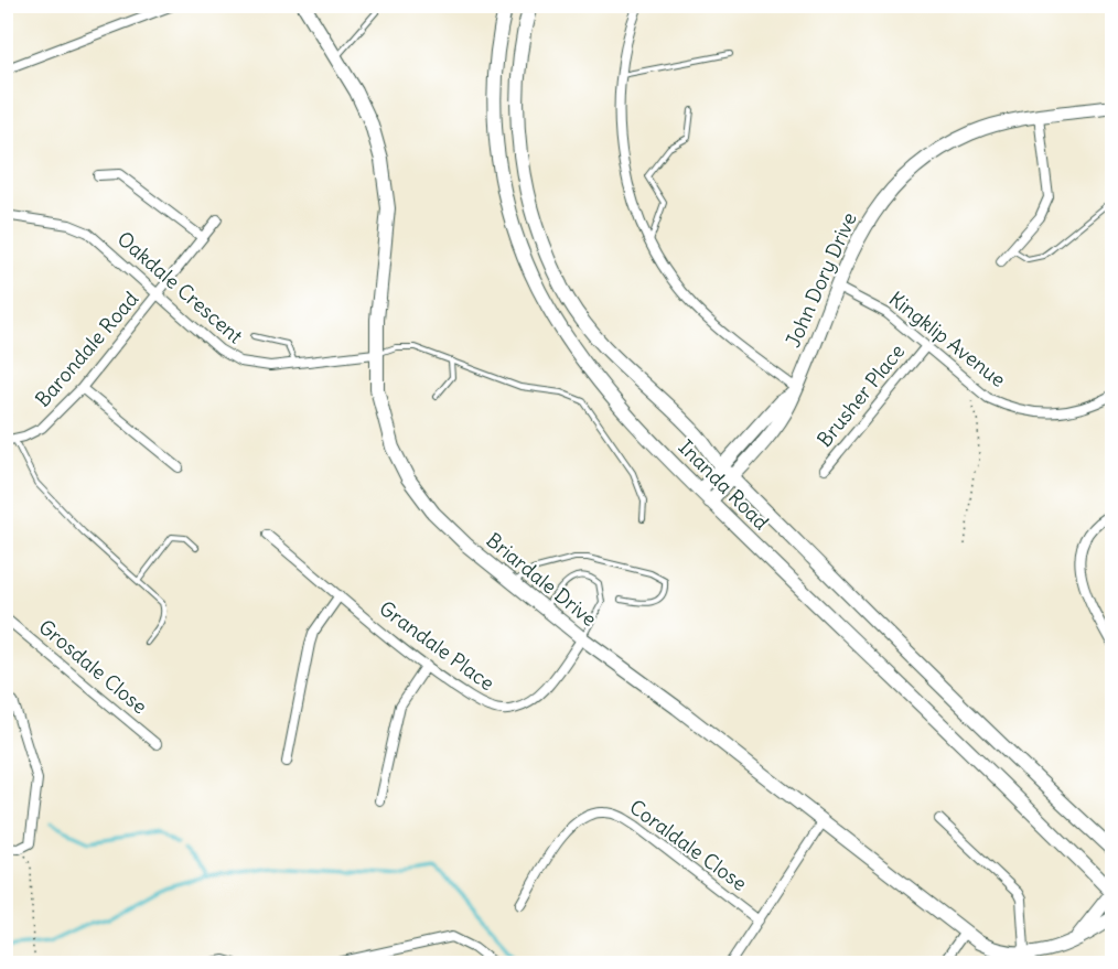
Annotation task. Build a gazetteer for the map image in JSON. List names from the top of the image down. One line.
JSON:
{"streets":{"street":["John Dory Drive","Oakdale Crescent","Kingklip Avenue","Barondale Road","Brusher Place","Inanda Road","Briardale Drive","Grandale Place","Grosdale Close","Coraldale Close"]},"crossings":[["John Dory Drive","Kingklip Avenue"],["John Dory Drive","Inanda Road"],["Oakdale Crescent","Barondale Road"],["Oakdale Crescent","Briardale Drive"],["Kingklip Avenue","Brusher Place"],["Briardale Drive","Grandale Place"]]}
